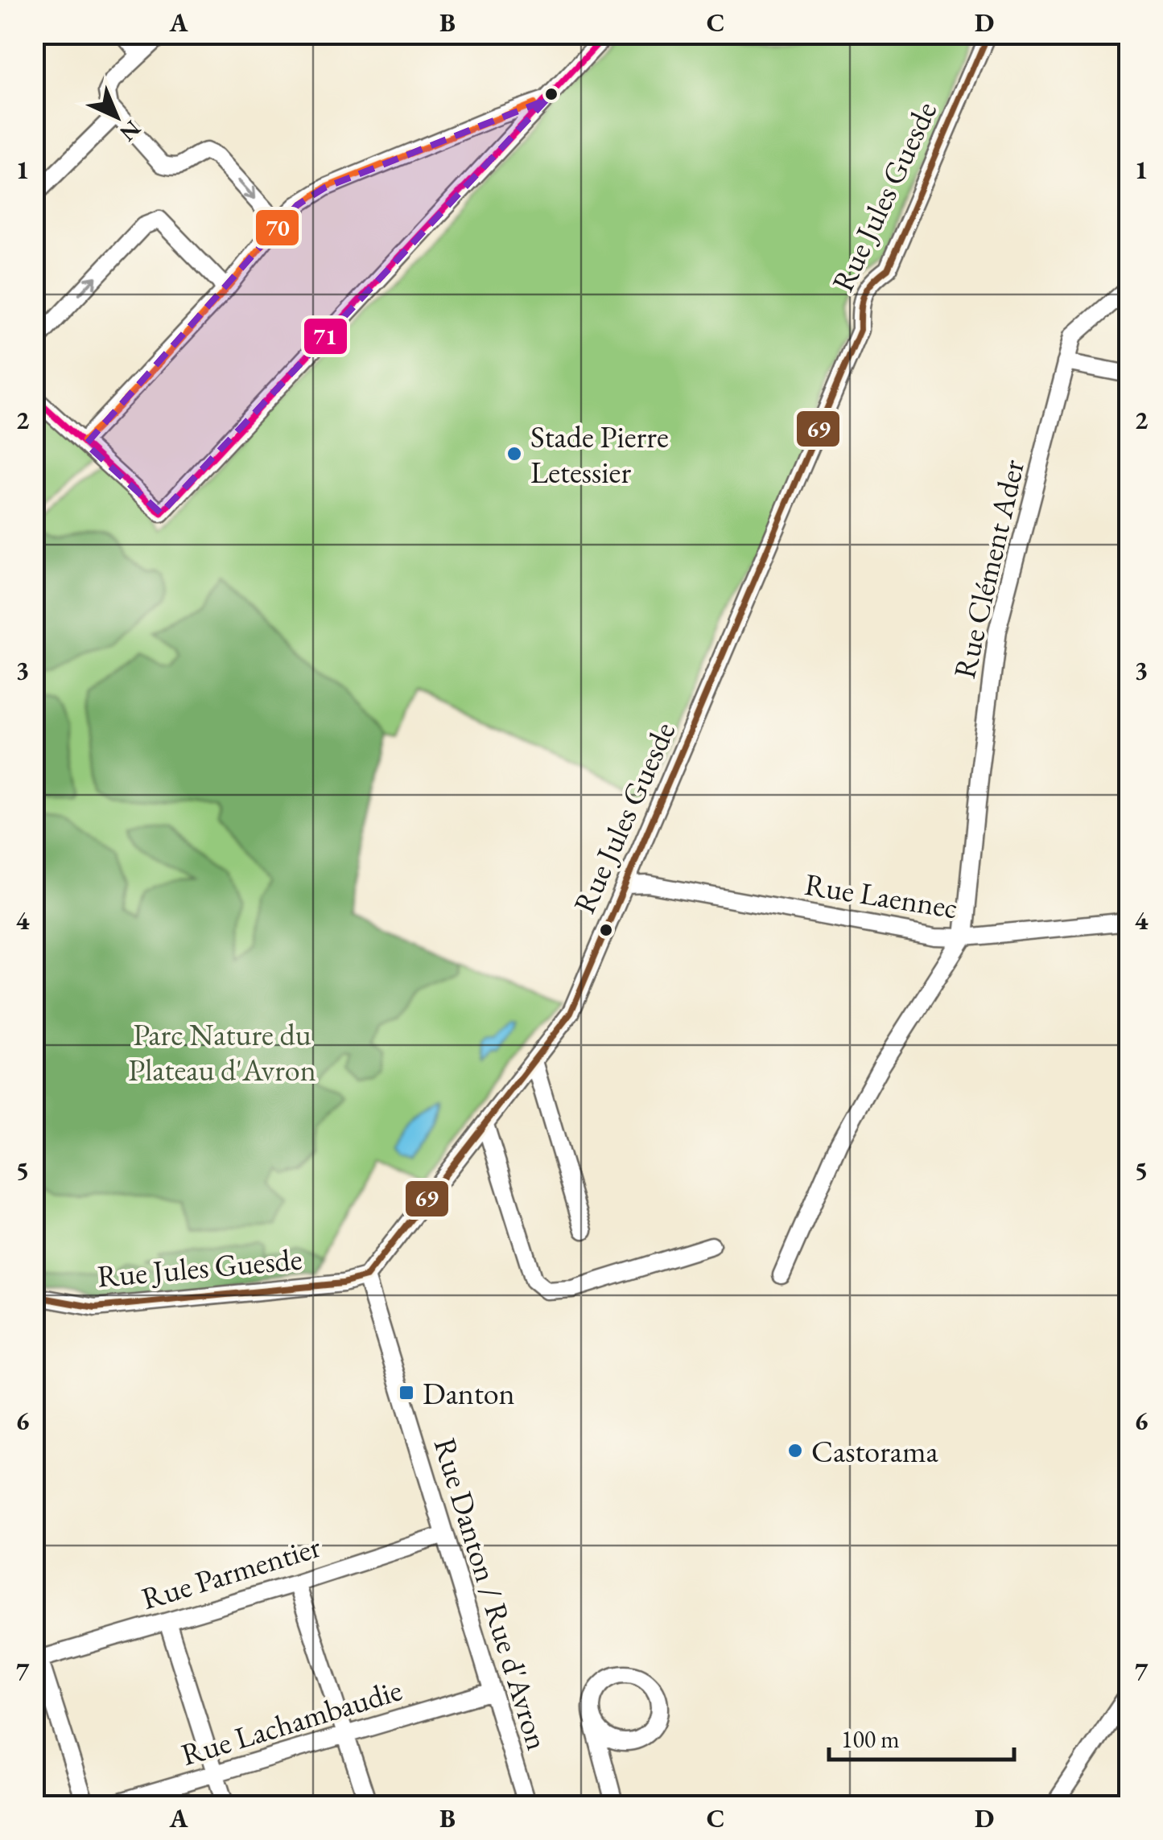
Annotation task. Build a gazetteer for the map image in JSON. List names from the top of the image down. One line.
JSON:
{"streets":{"street":["Rue Jules Guesde","Rue Clément Ader","Rue Laennec","Rue Parmentier","Rue Danton / Rue d'Avron","Rue Lachambaudie"]},"crossings":[["Rue Jules Guesde","Rue Laennec"],["Rue Jules Guesde","Rue Danton / Rue d'Avron"],["Rue Clément Ader","Rue Laennec"],["Rue Parmentier","Rue Danton / Rue d'Avron"],["Rue Danton / Rue d'Avron","Rue Lachambaudie"]],"parks":["Parc Nature du Plateau d'Avron"],"places":{"other":["Stade Pierre Letessier","Castorama"],"transit":["Danton"]},"lines":["transit line 69","transit line 71","transit line 70"],"scale_bar":"100 m","north":"bottom right","grid":{"columns":["A","B","C","D"],"rows":["1","2","3","4","5","6","7"]}}
